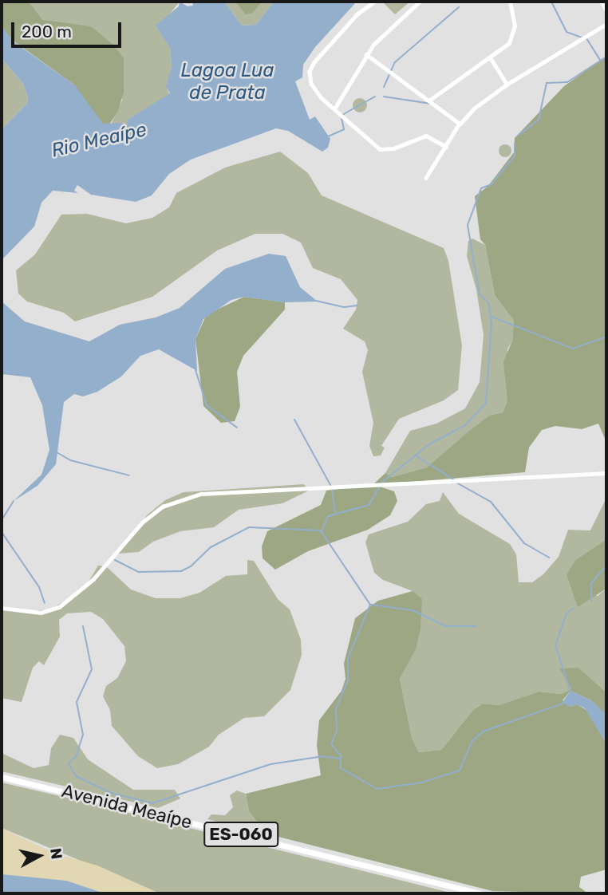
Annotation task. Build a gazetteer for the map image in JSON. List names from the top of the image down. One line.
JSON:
{"streets":{"main road":["Avenida Meaípe","ES-060"]},"water":["Lagoa Lua de Prata","Rio Meaípe"],"scale_bar":"200 m","north":"right"}
